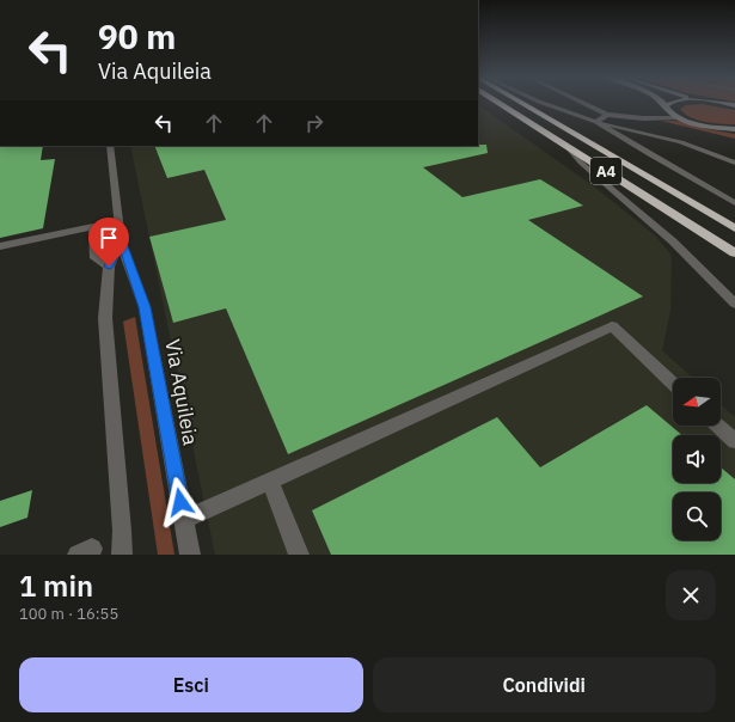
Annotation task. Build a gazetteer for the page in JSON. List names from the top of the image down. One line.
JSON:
{"streets":{"highway":["A4"],"street":["Via Aquileia"]},"north":"left","page":{"turn":["90 m","Via Aquileia"],"heading":["1 min","100 m · 16:55"],"buttons":["Esci","Condividi"]}}
